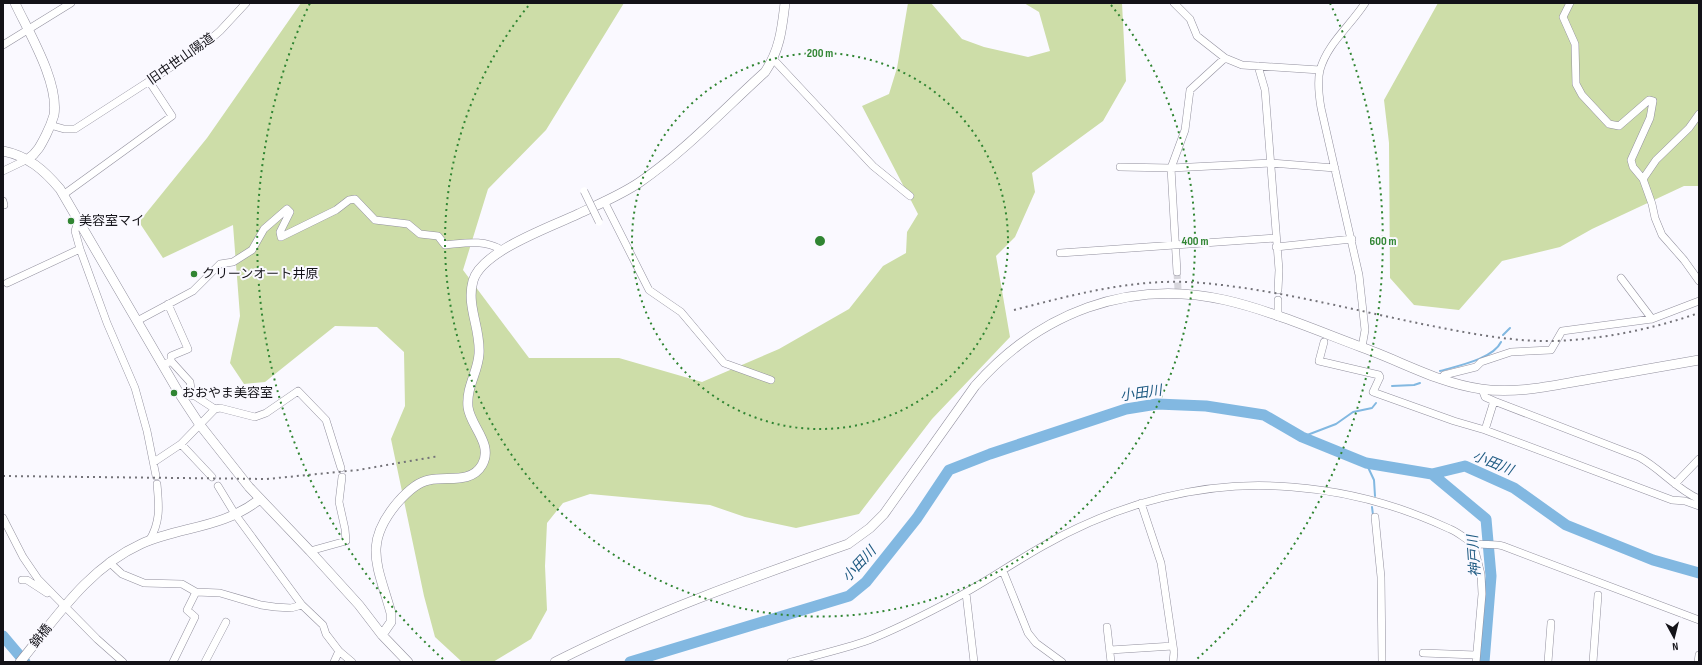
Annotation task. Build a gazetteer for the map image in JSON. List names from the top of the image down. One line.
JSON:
{"streets":{"street":["旧中世山陽道","錦橋"]},"water":["小田川","神戸川"],"places":["美容室マイ","クリーンオート井原","おおやま美容室"],"north":"bottom","rings":["200 m","400 m","600 m"]}
